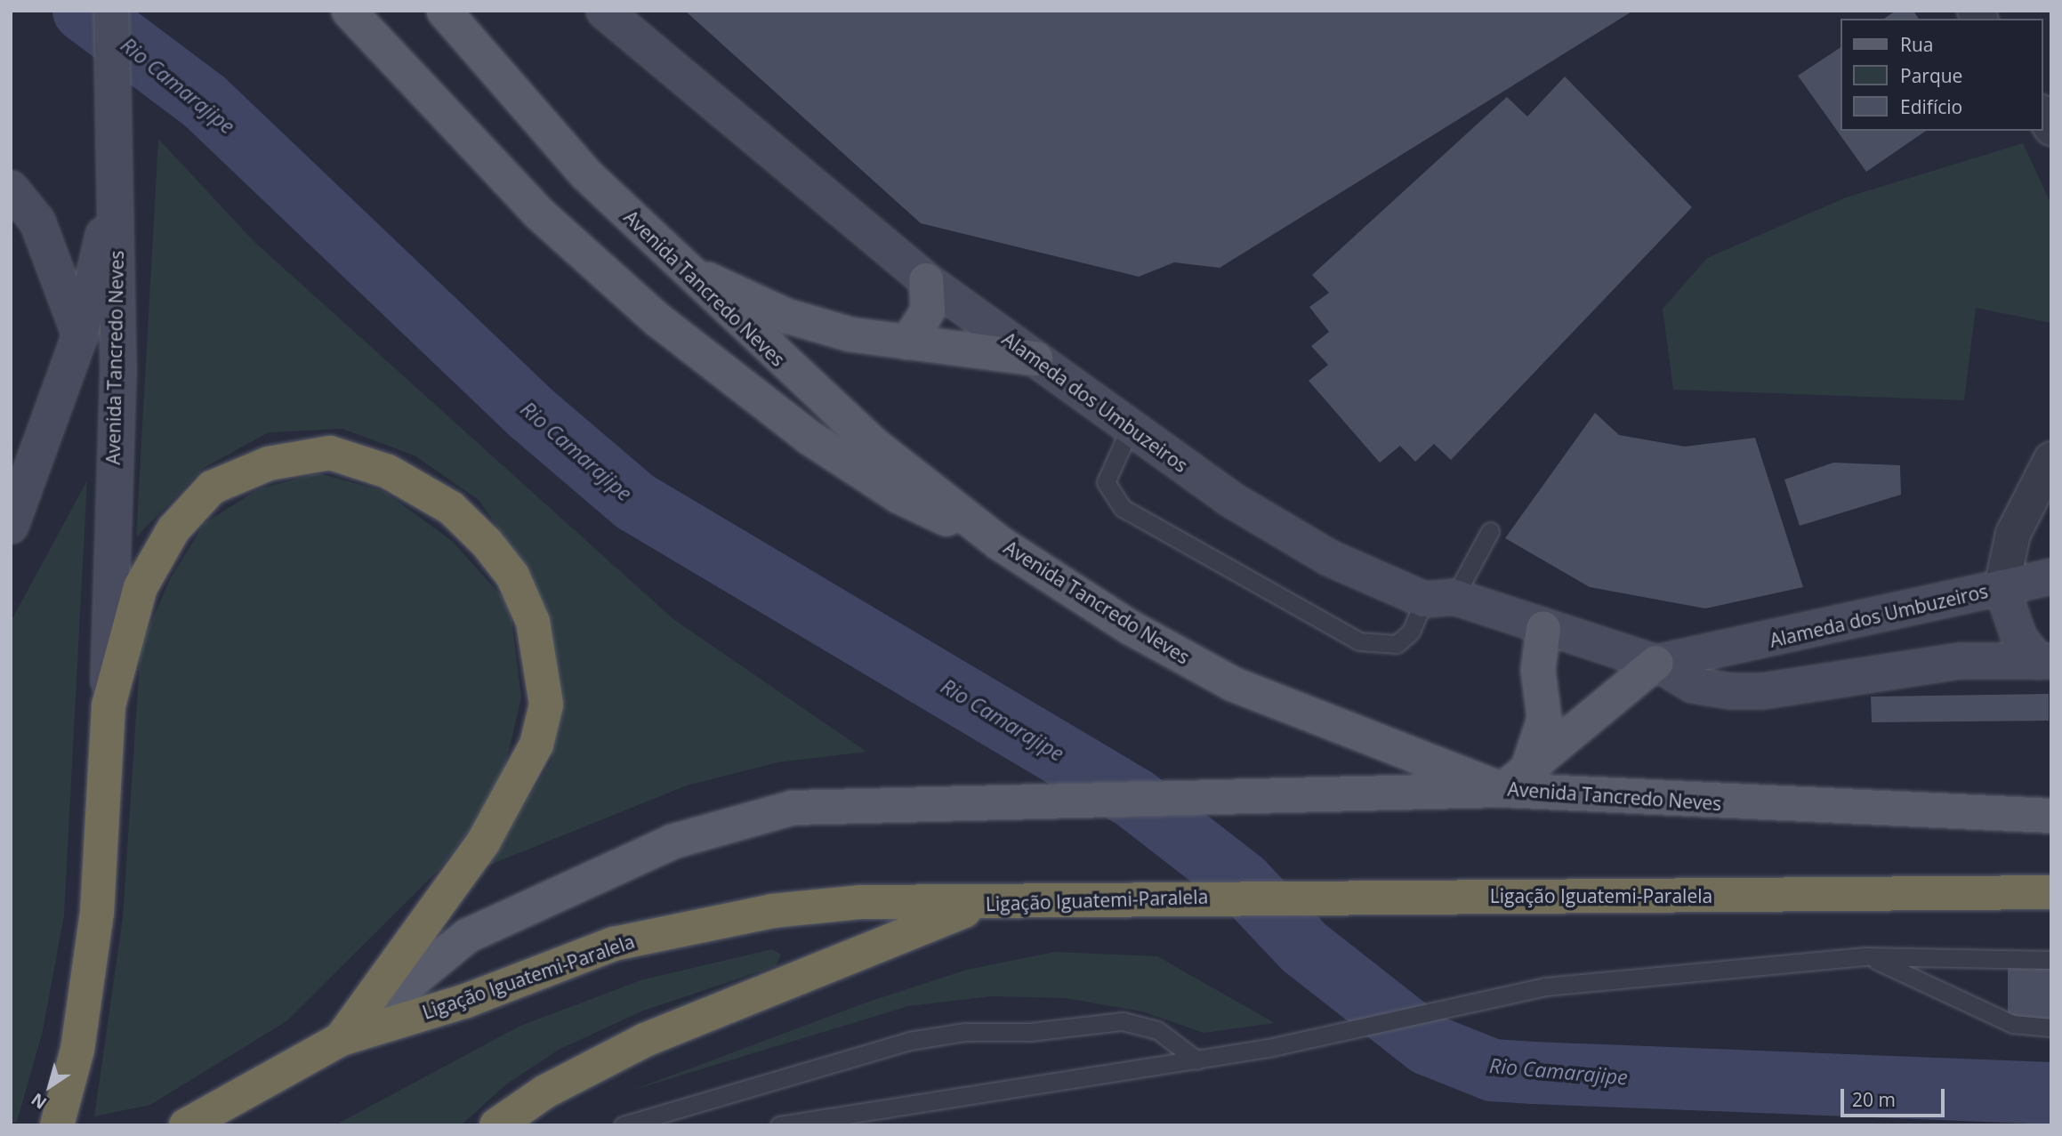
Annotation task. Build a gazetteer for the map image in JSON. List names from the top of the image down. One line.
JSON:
{"streets":{"highway":["Ligação Iguatemi-Paralela"],"main road":["Avenida Tancredo Neves"],"street":["Alameda dos Umbuzeiros"]},"water":["Rio Camarajipe"],"legend":["Rua","Parque","Edifício"],"scale_bar":"20 m","north":"bottom left"}
